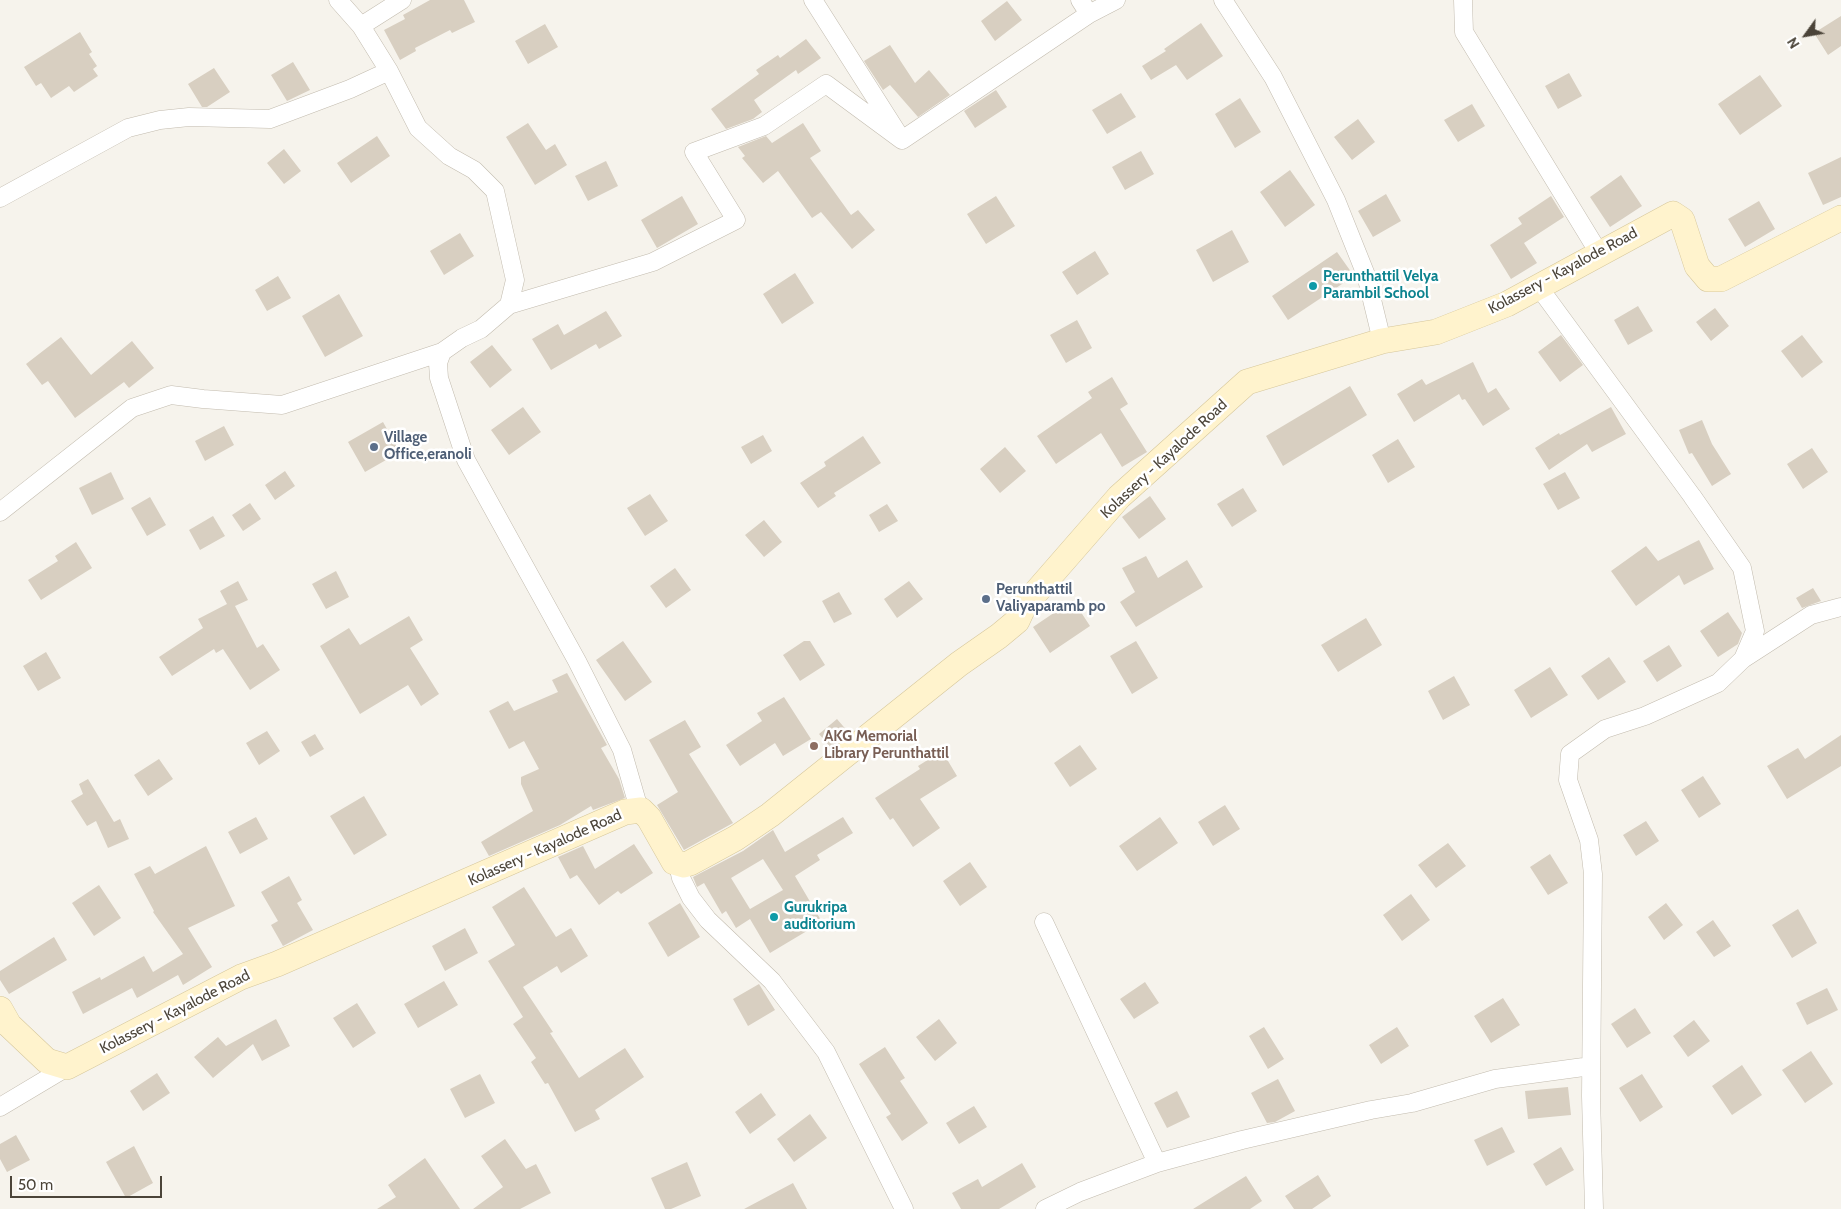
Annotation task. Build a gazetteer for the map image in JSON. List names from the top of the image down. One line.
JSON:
{"streets":{"main road":["Kolassery - Kayalode Road"]},"places":["Perunthattil Velya Parambil School","Village Office,eranoli","Perunthattil Valiyaparamb po","AKG Memorial Library Perunthattil","Gurukripa auditorium"],"scale_bar":"50 m","north":"bottom left"}
